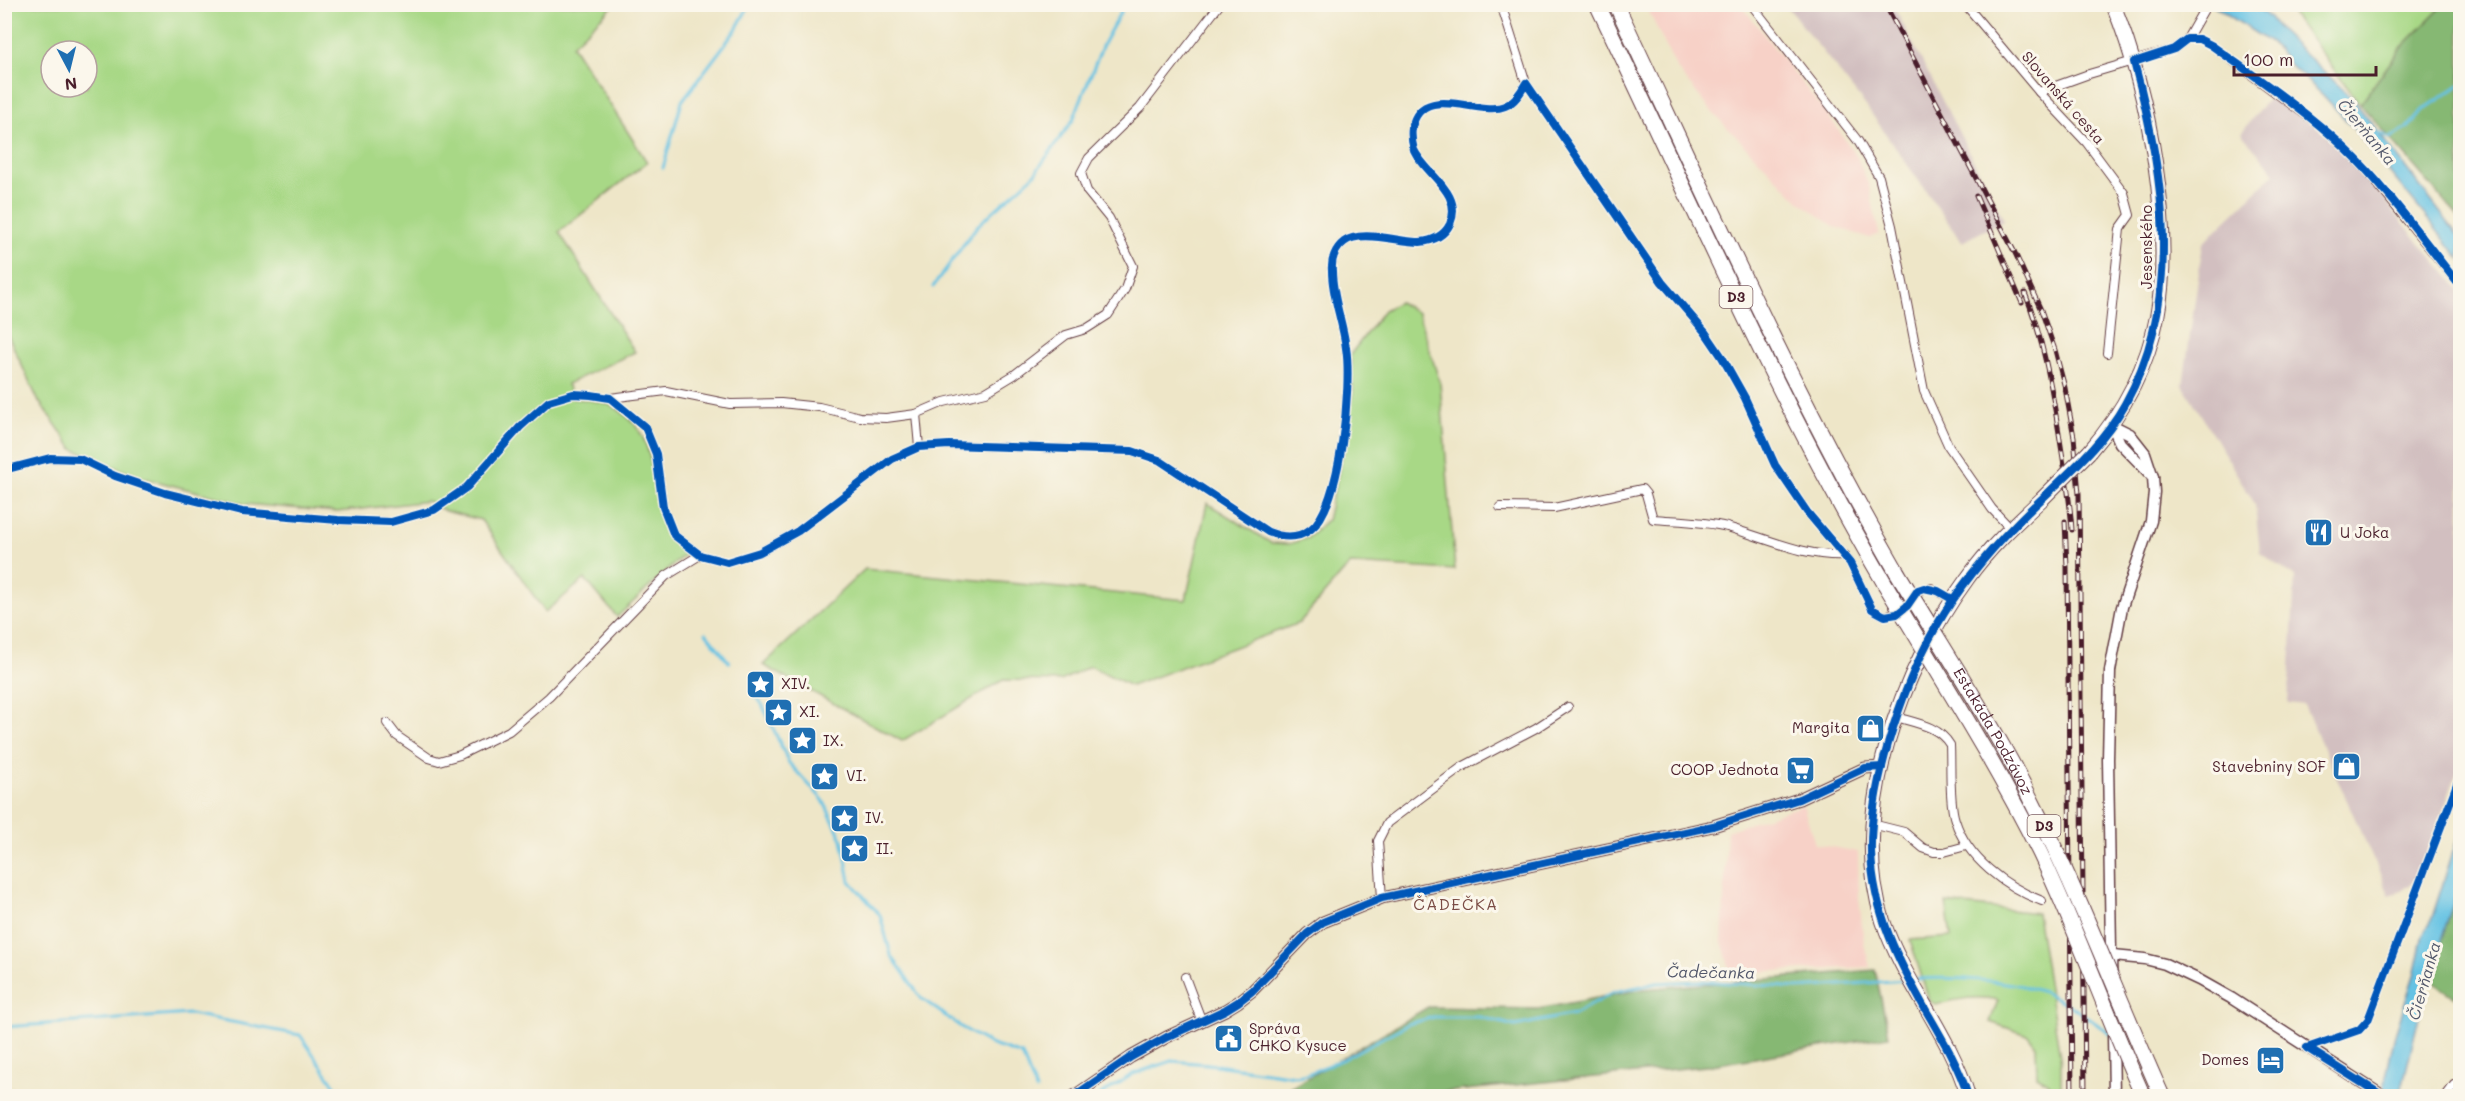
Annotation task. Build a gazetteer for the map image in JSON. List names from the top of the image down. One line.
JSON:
{"streets":{"highway":["D3","Estakáda Podzávoz"],"main road":["Jesenského"],"street":["Slovanská cesta"]},"districts":["ČADEČKA"],"water":["Čierňanka","Čadečanka"],"places":{"restaurant":["U Joka"],"place":["XIV.","XI.","IX.","VI.","IV.","II."],"shop":["Margita","Stavebniny SOF"],"supermarket":["COOP Jednota"],"public building":["Správa CHKO Kysuce"],"hotel":["Domes"]},"scale_bar":"100 m","north":"bottom"}
